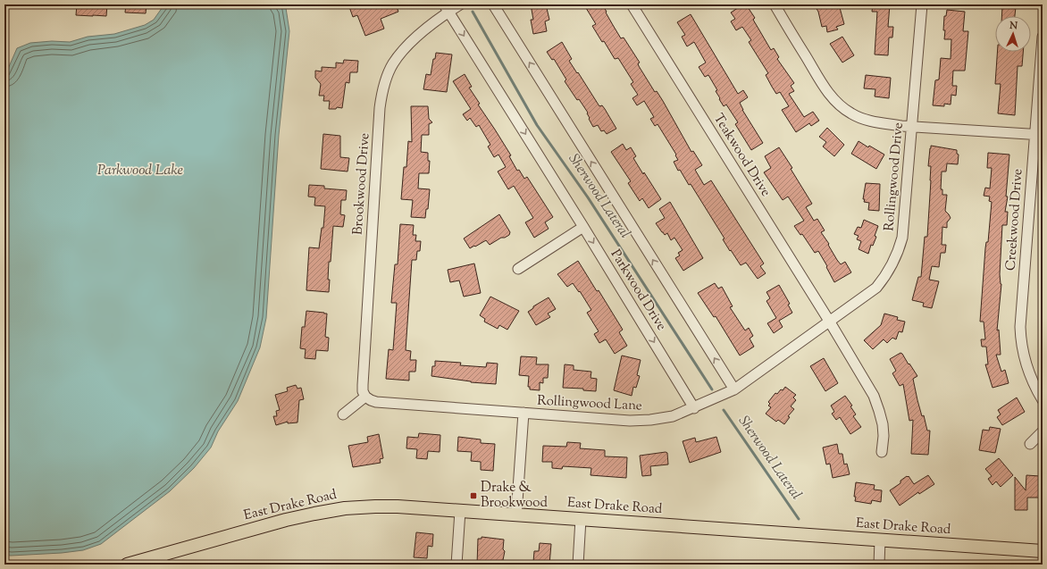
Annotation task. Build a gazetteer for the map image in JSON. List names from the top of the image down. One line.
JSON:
{"streets":{"main road":["East Drake Road"],"street":["Teakwood Drive","Rollingwood Drive","Brookwood Drive","Creekwood Drive","Parkwood Drive","Rollingwood Lane"]},"crossings":[["Teakwood Drive","Rollingwood Drive"],["Teakwood Drive","Rollingwood Lane"],["Rollingwood Drive","Rollingwood Lane"],["Brookwood Drive","Parkwood Drive"],["Brookwood Drive","Rollingwood Lane"],["Parkwood Drive","Rollingwood Lane"]],"water":["Parkwood Lake","Sherwood Lateral"],"places":{"transit":["Drake & Brookwood"]},"north":"top"}
